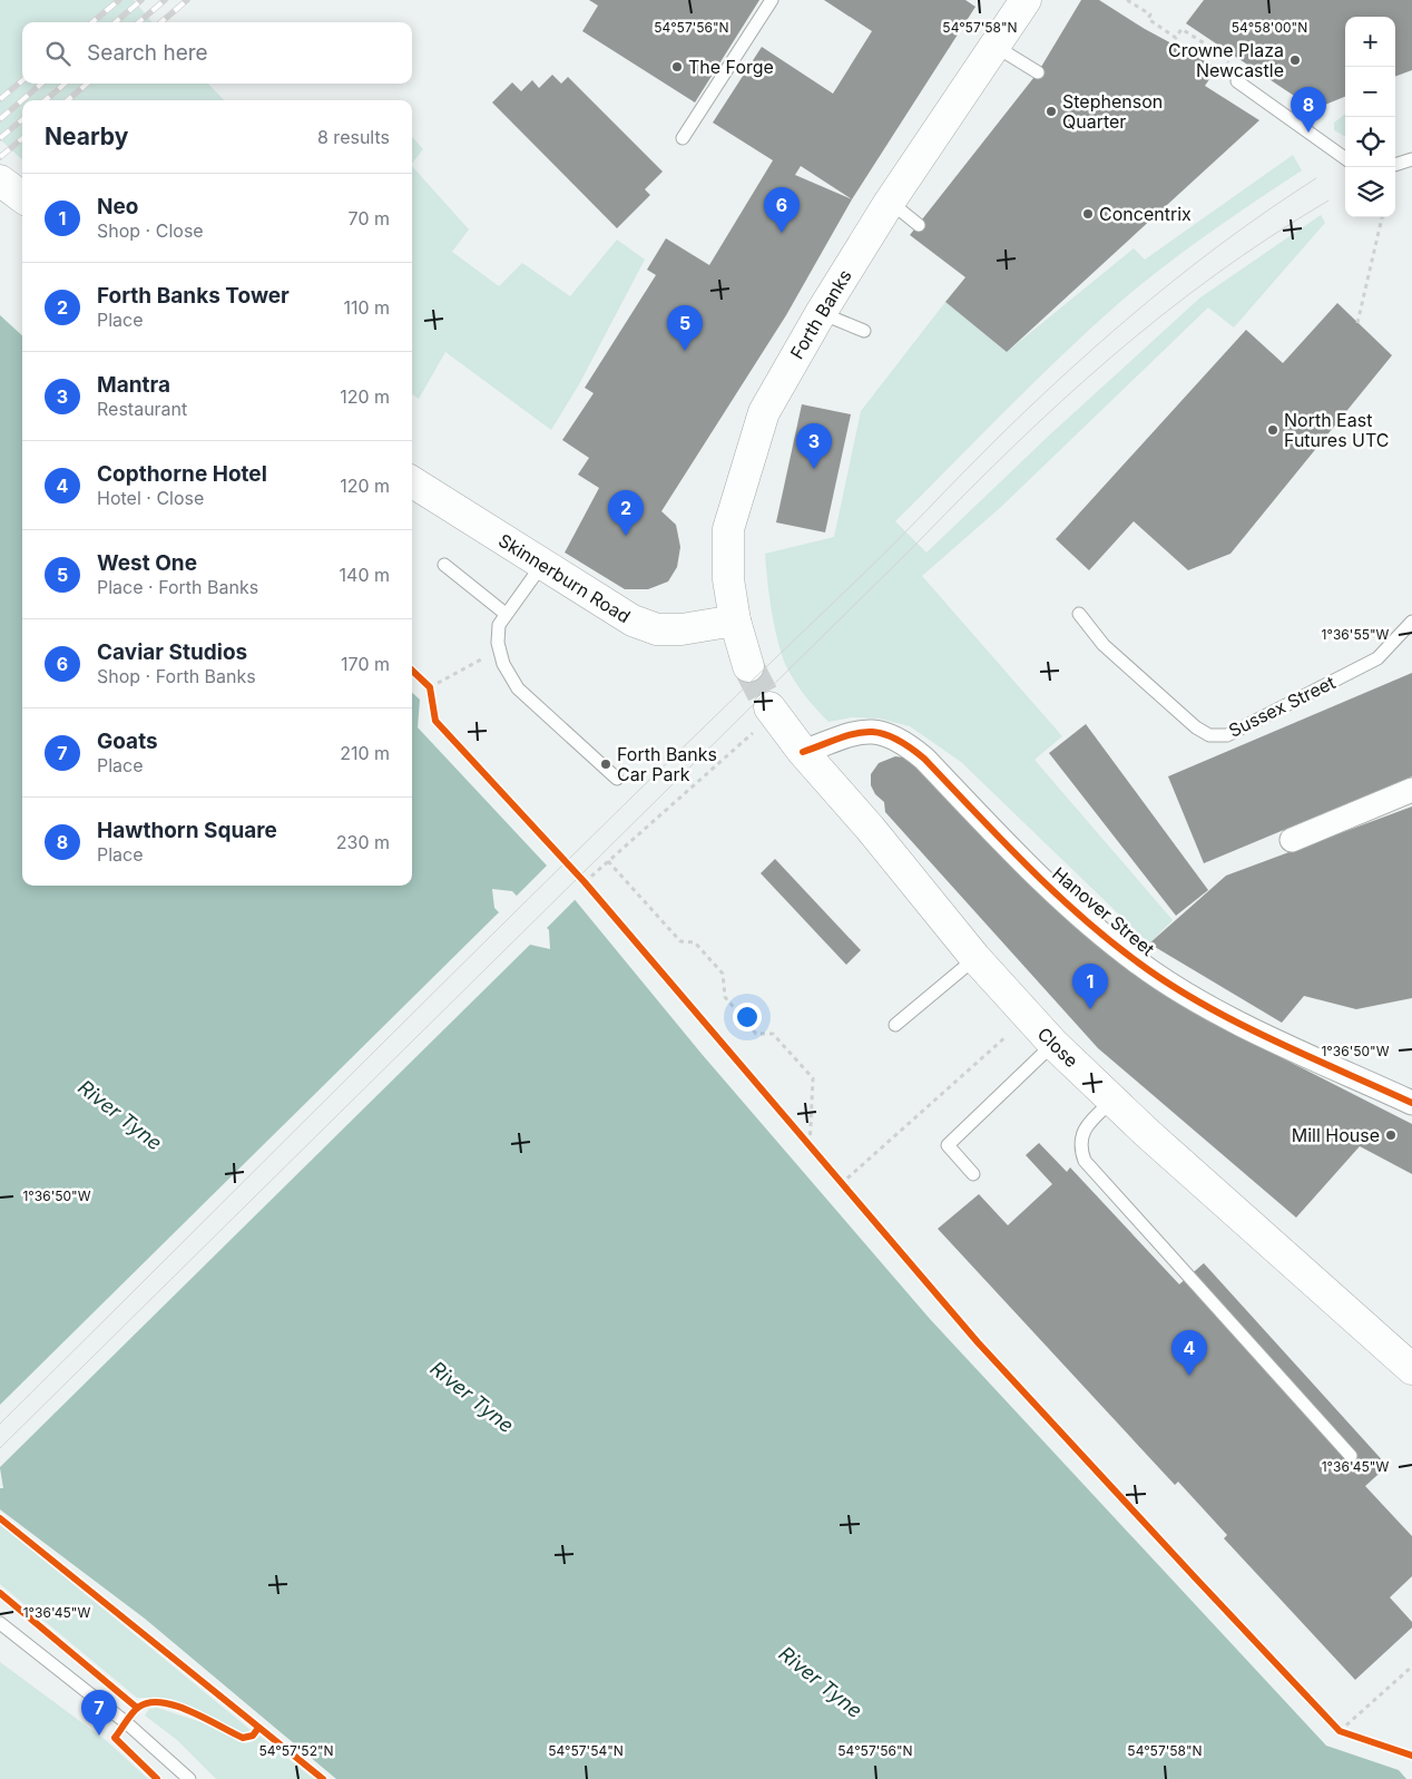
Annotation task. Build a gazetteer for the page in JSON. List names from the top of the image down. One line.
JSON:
{"streets":{"main road":["Forth Banks","Skinnerburn Road","Close"],"street":["Hanover Street"],"lane":["Sussex Street"]},"crossings":[["Forth Banks","Skinnerburn Road"],["Hanover Street","Close"]],"water":["River Tyne"],"places":["Crowne Plaza Newcastle","The Forge","Stephenson Quarter","Concentrix","North East Futures UTC","Forth Banks Car Park","Mill House"],"page":{"map_buttons":["+","−"],"search":"Search here","pins":["8","6","5","3","2","1","4","7"],"heading":["Nearby","8 results"],"list":[{"mark":"1","name":"Neo","note":"Shop · Close","value":"70 m"},{"mark":"2","name":"Forth Banks Tower","note":"Place","value":"110 m"},{"mark":"3","name":"Mantra","note":"Restaurant","value":"120 m"},{"mark":"4","name":"Copthorne Hotel","note":"Hotel · Close","value":"120 m"},{"mark":"5","name":"West One","note":"Place · Forth Banks","value":"140 m"},{"mark":"6","name":"Caviar Studios","note":"Shop · Forth Banks","value":"170 m"},{"mark":"7","name":"Goats","note":"Place","value":"210 m"},{"mark":"8","name":"Hawthorn Square","note":"Place","value":"230 m"}]},"coordinates":["54°57'56\"N","54°57'58\"N","54°58'00\"N","1°36'55\"W","1°36'50\"W","1°36'45\"W","54°57'52\"N","54°57'54\"N"]}
